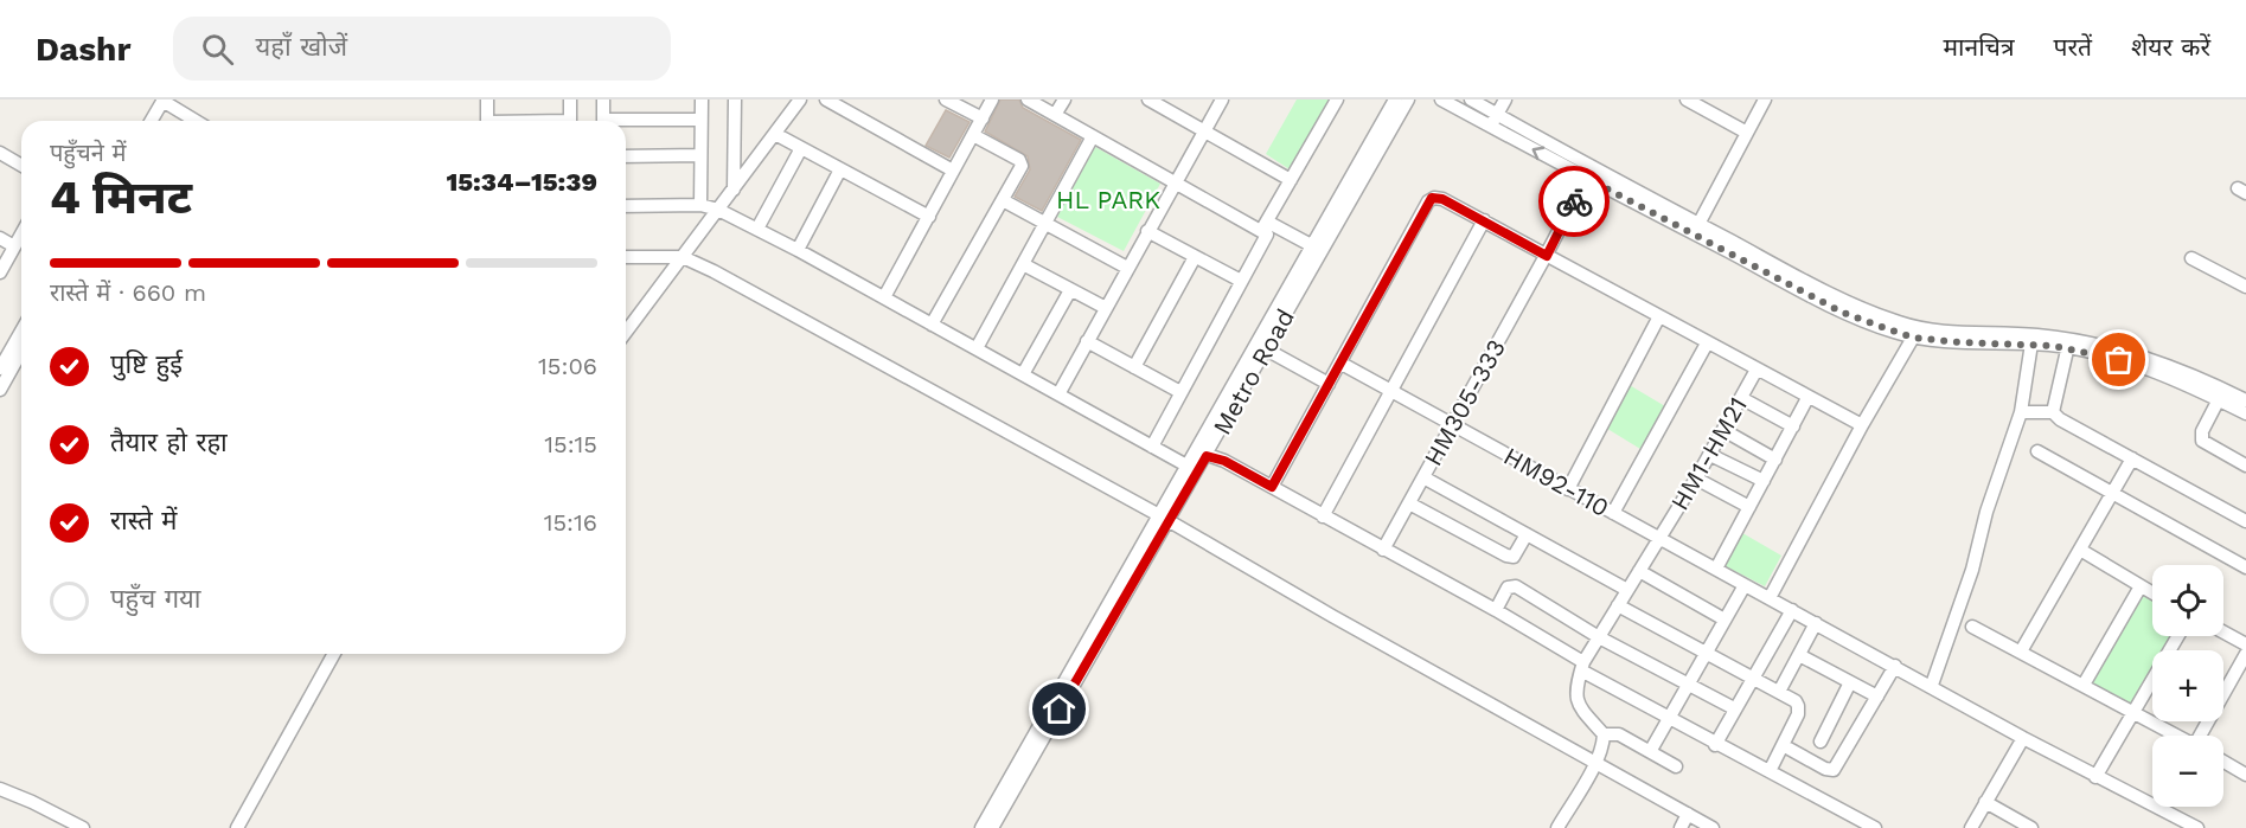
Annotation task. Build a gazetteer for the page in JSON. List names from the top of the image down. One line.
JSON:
{"streets":{"street":["Metro Road","HM305-333","HM1-HM21","HM92-110"]},"crossings":[["HM305-333","HM92-110"],["HM1-HM21","HM92-110"]],"parks":["HL PARK"],"page":{"header":"Dashr","search":"यहाँ खोजें","nav":["मानचित्र","परतें","शेयर करें"],"heading":["4 मिनट","पहुँचने में","15:34–15:39"],"bar":"रास्ते में · 660 m","list":[["पुष्टि हुई","15:06"],["तैयार हो रहा","15:15"],["रास्ते में","15:16"],"पहुँच गया"],"map_buttons":["+","−"]}}
